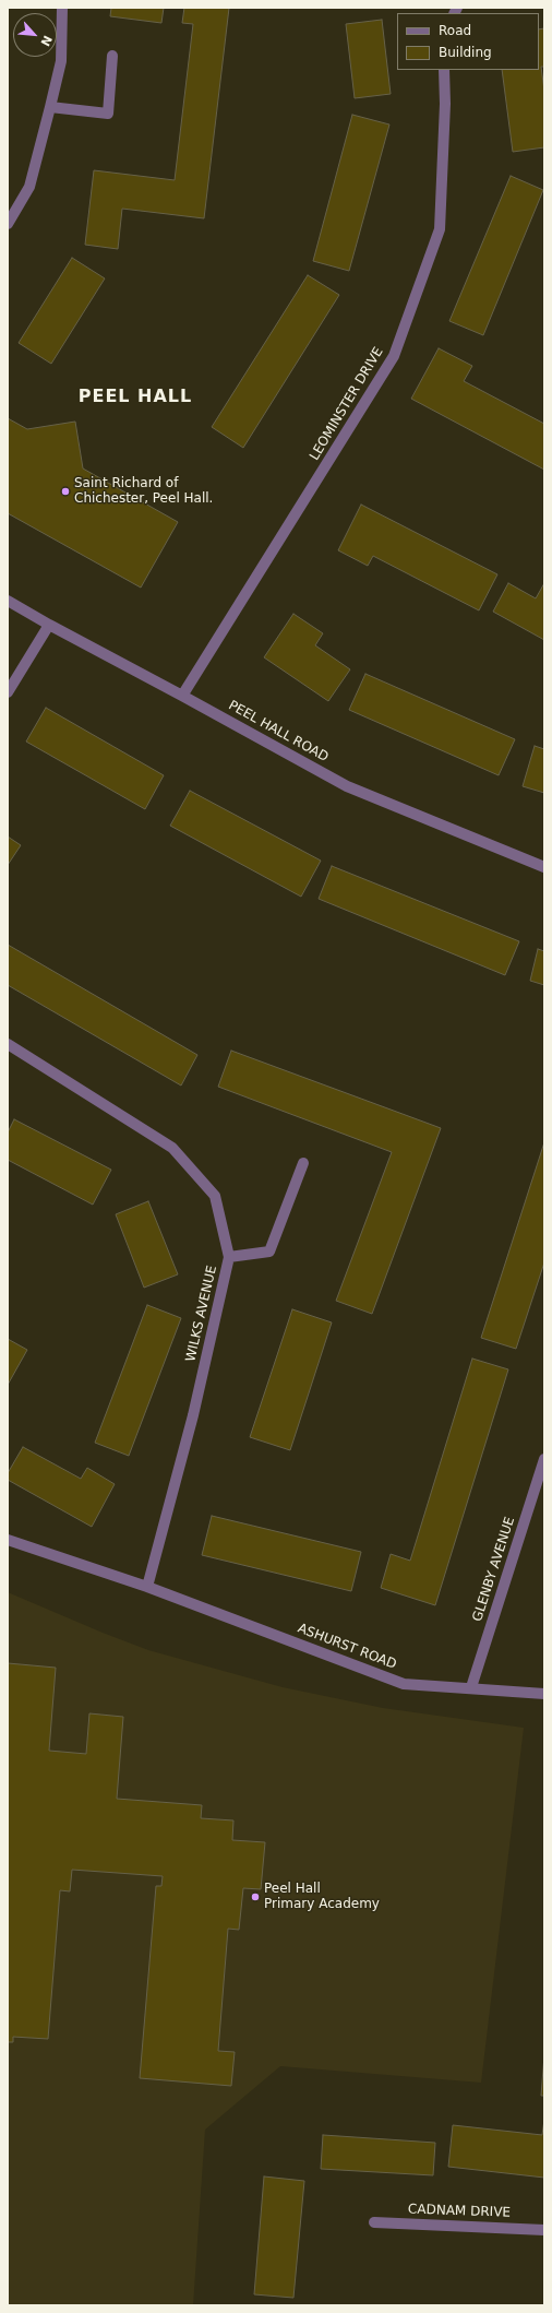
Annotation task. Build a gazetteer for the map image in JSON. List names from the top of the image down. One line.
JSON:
{"streets":{"street":["LEOMINSTER DRIVE","PEEL HALL ROAD","WILKS AVENUE","GLENBY AVENUE","ASHURST ROAD","CADNAM DRIVE"]},"crossings":[["LEOMINSTER DRIVE","PEEL HALL ROAD"],["WILKS AVENUE","ASHURST ROAD"],["GLENBY AVENUE","ASHURST ROAD"]],"districts":["PEEL HALL"],"places":["Saint Richard of Chichester, Peel Hall.","Peel Hall Primary Academy"],"legend":["Road","Building"],"north":"bottom right"}
